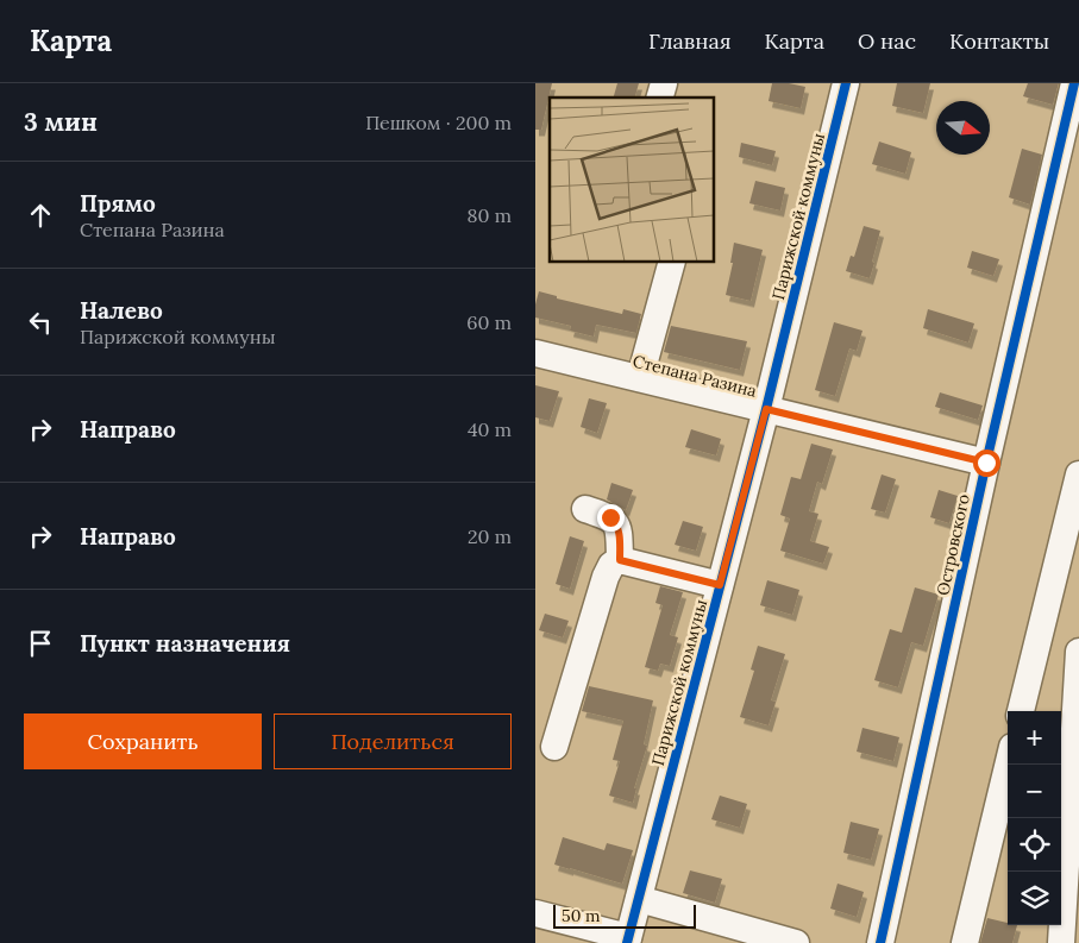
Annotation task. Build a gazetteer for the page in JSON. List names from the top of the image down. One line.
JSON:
{"streets":{"street":["Парижской коммуны","Степана Разина","Островского"]},"crossings":[["Парижской коммуны","Степана Разина"],["Степана Разина","Островского"]],"scale_bar":"50 m","north":"right","page":{"header":"Карта","nav":["Главная","Карта","О нас","Контакты"],"heading":["3 мин","Пешком · 200 m"],"list":[["Прямо","Степана Разина","80 m"],["Налево","Парижской коммуны","60 m"],["Направо","40 m"],["Направо","20 m"],"Пункт назначения"],"buttons":["Сохранить","Поделиться"],"map_buttons":["+","−"],"scale":"50 m"}}
